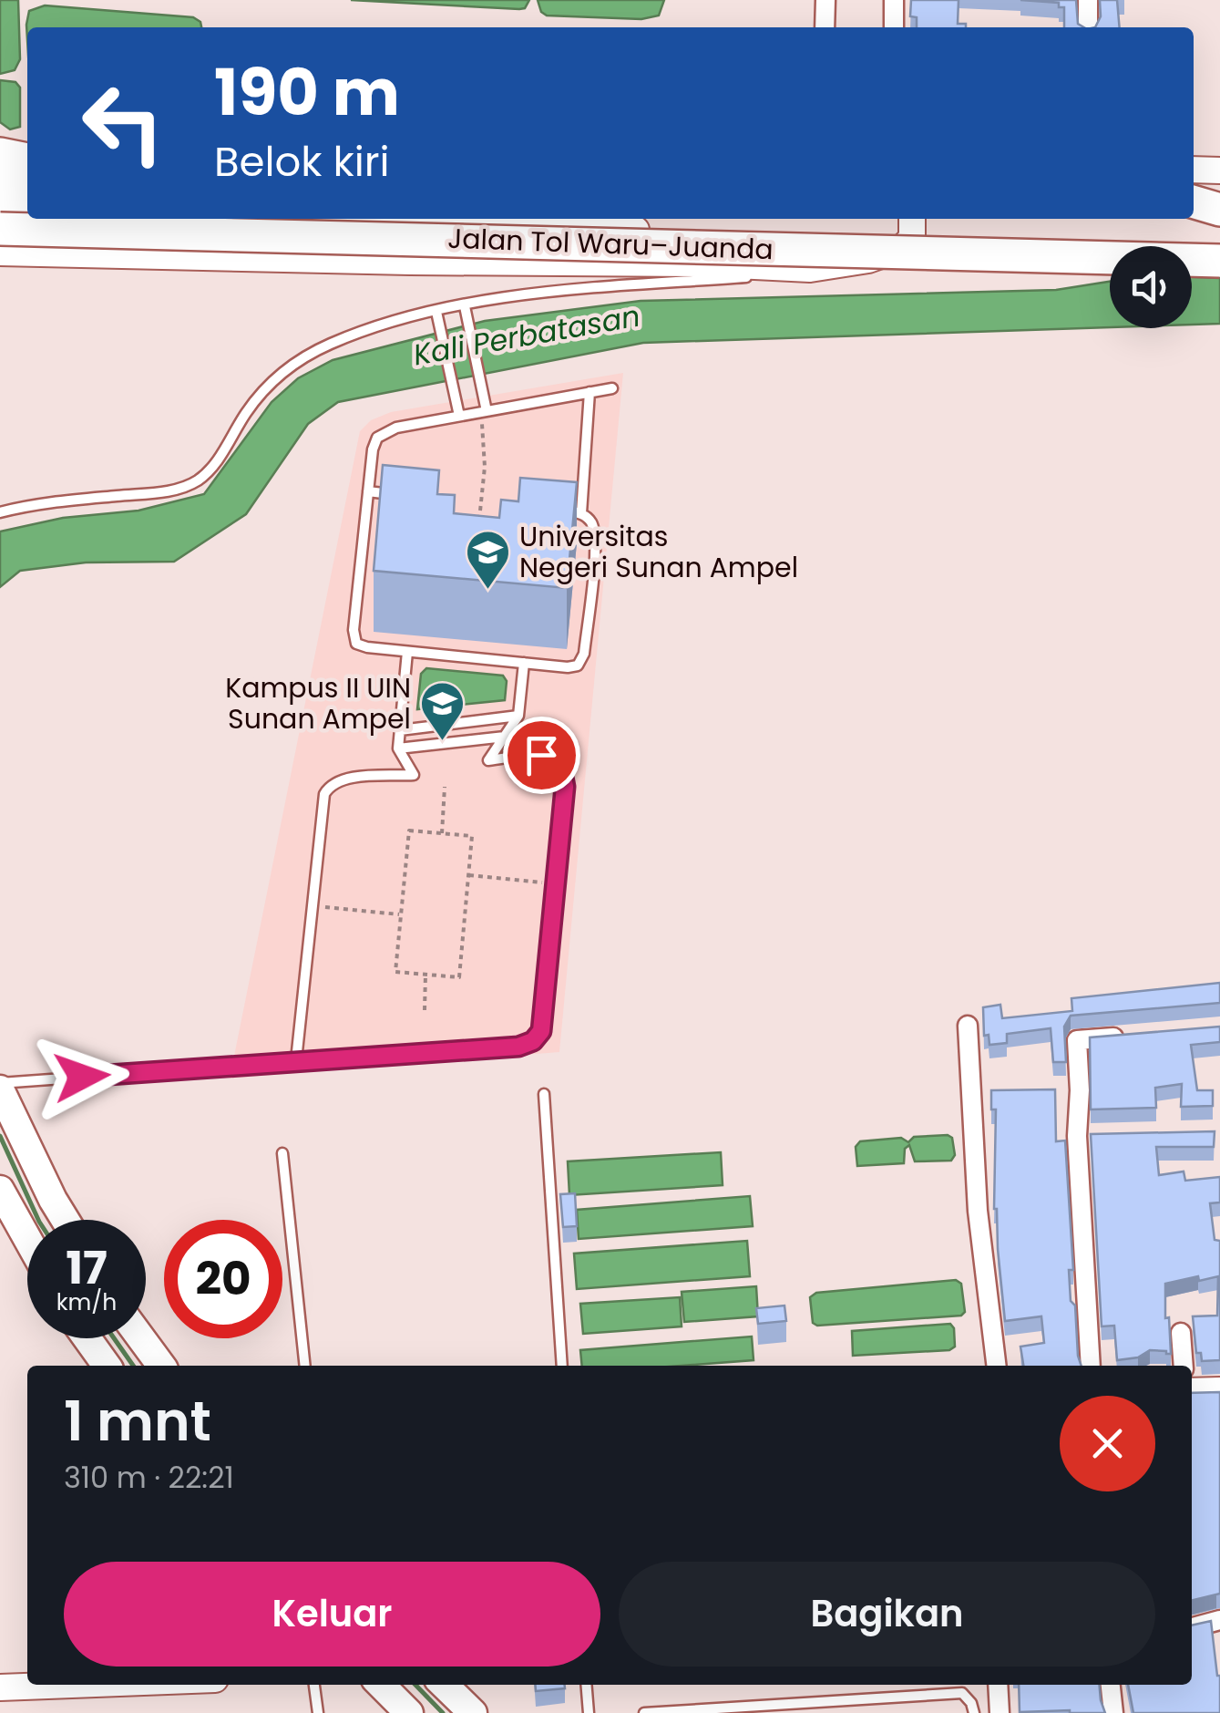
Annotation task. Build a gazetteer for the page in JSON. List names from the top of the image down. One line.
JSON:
{"streets":{"highway":["Jalan Tol Waru–Juanda"]},"water":["Kali Perbatasan"],"places":{"school or university":["Universitas Negeri Sunan Ampel","Kampus II UIN Sunan Ampel"]},"page":{"turn":["190 m","Belok kiri"],"speed":"17 km/h","limit":"20","heading":["1 mnt","310 m · 22:21"],"buttons":["Keluar","Bagikan"]}}
